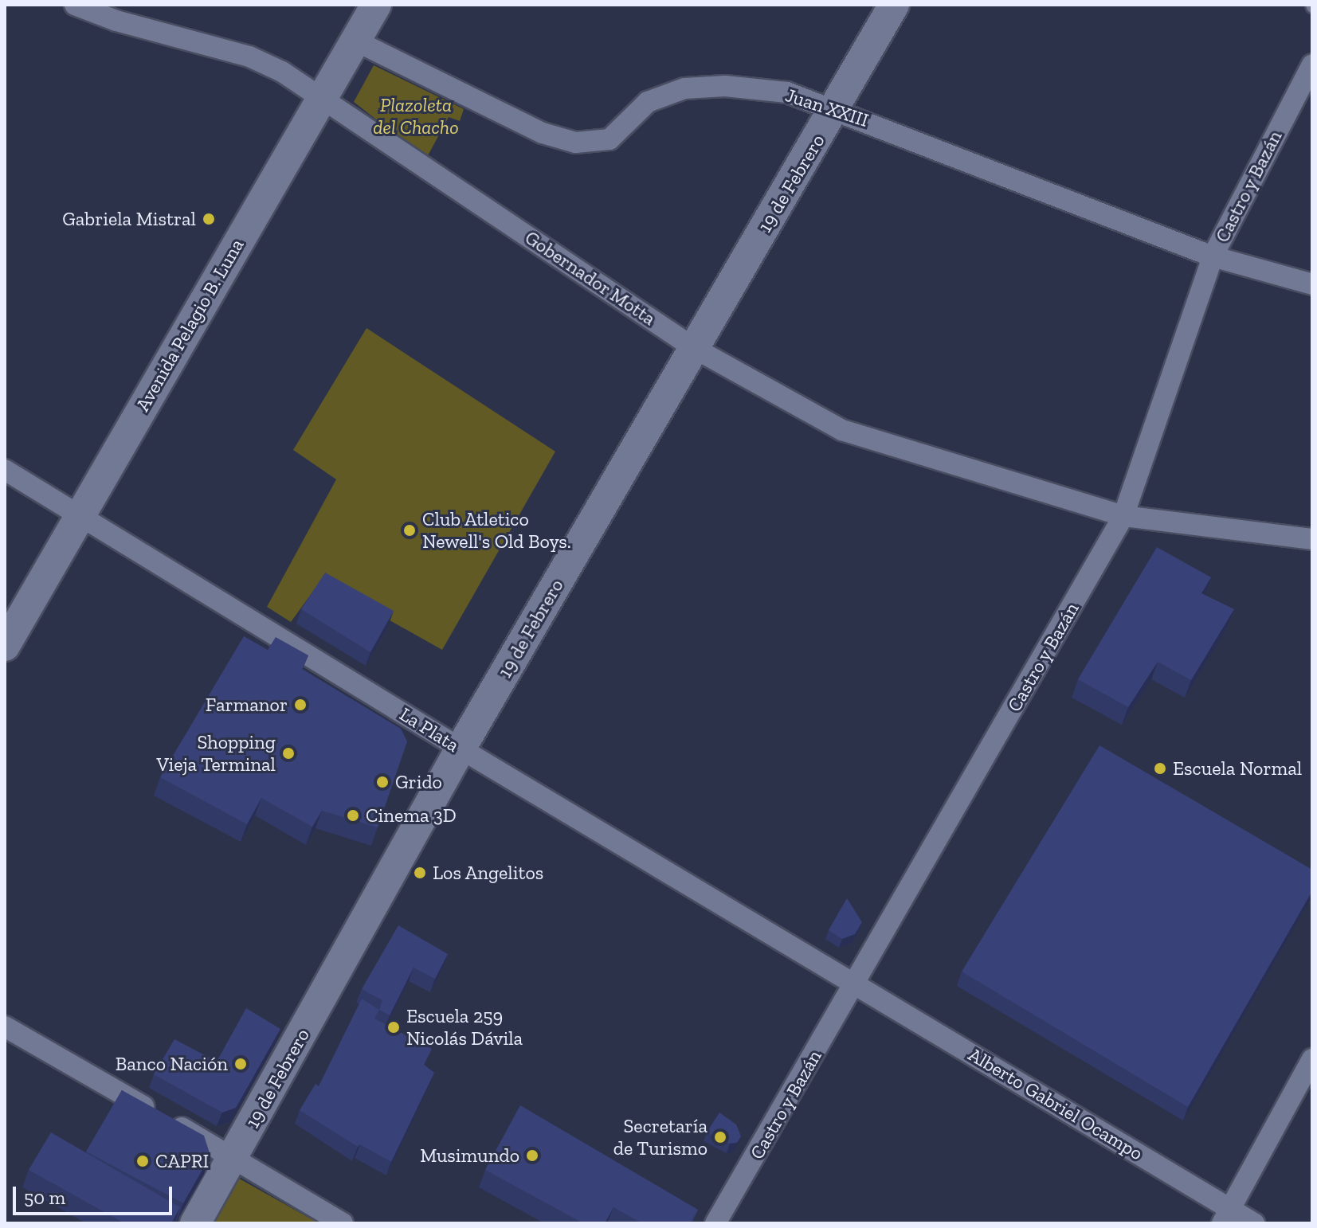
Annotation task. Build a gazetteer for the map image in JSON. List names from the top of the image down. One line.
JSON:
{"streets":{"main road":["19 de Febrero","Avenida Pelagio B. Luna"],"street":["Juan XXIII","Castro y Bazán","Gobernador Motta","La Plata","Alberto Gabriel Ocampo"]},"crossings":[["Juan XXIII","19 de Febrero"],["Juan XXIII","Castro y Bazán"],["Juan XXIII","Avenida Pelagio B. Luna"],["19 de Febrero","Gobernador Motta"],["19 de Febrero","La Plata"],["Castro y Bazán","Gobernador Motta"],["Castro y Bazán","La Plata"],["Castro y Bazán","Alberto Gabriel Ocampo"],["Gobernador Motta","Avenida Pelagio B. Luna"],["Avenida Pelagio B. Luna","La Plata"],["La Plata","Alberto Gabriel Ocampo"]],"parks":["Plazoleta del Chacho"],"places":["Gabriela Mistral","Club Atletico Newell's Old Boys.","Farmanor","Shopping Vieja Terminal","Escuela Normal","Grido","Cinema 3D","Los Angelitos","Escuela 259 Nicolás Dávila","Banco Nación","Secretaría de Turismo","Musimundo","CAPRI"],"scale_bar":"50 m"}
